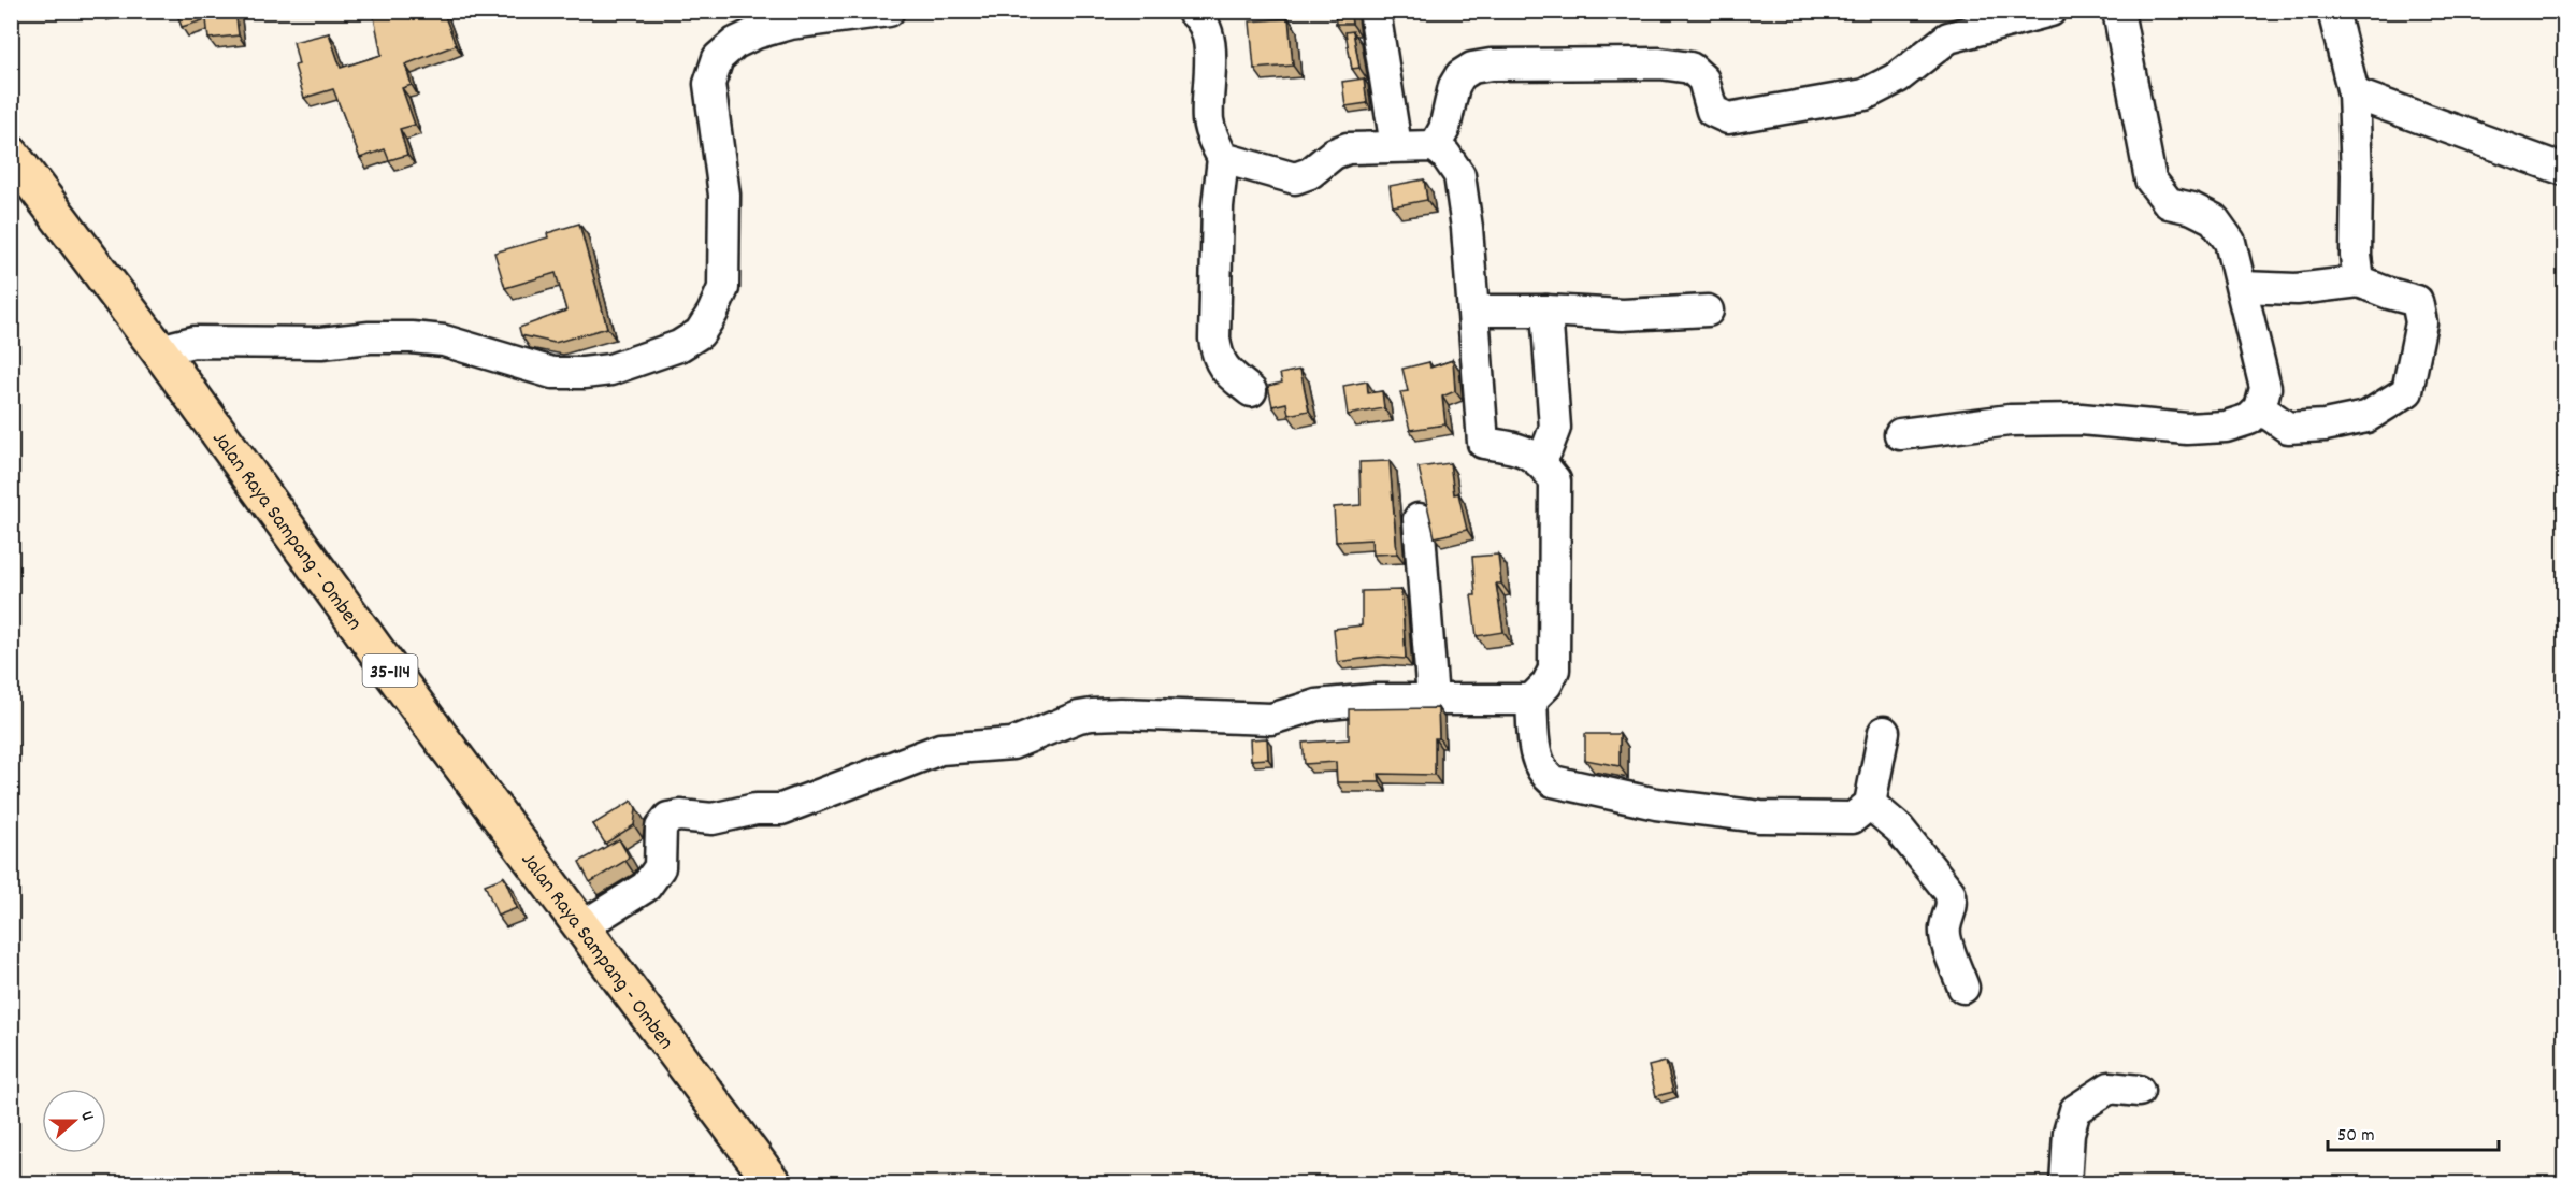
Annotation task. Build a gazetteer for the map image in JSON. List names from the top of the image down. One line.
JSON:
{"streets":{"main road":["Jalan Raya Sampang - Omben","35-114"]},"scale_bar":"50 m","north":"right"}
